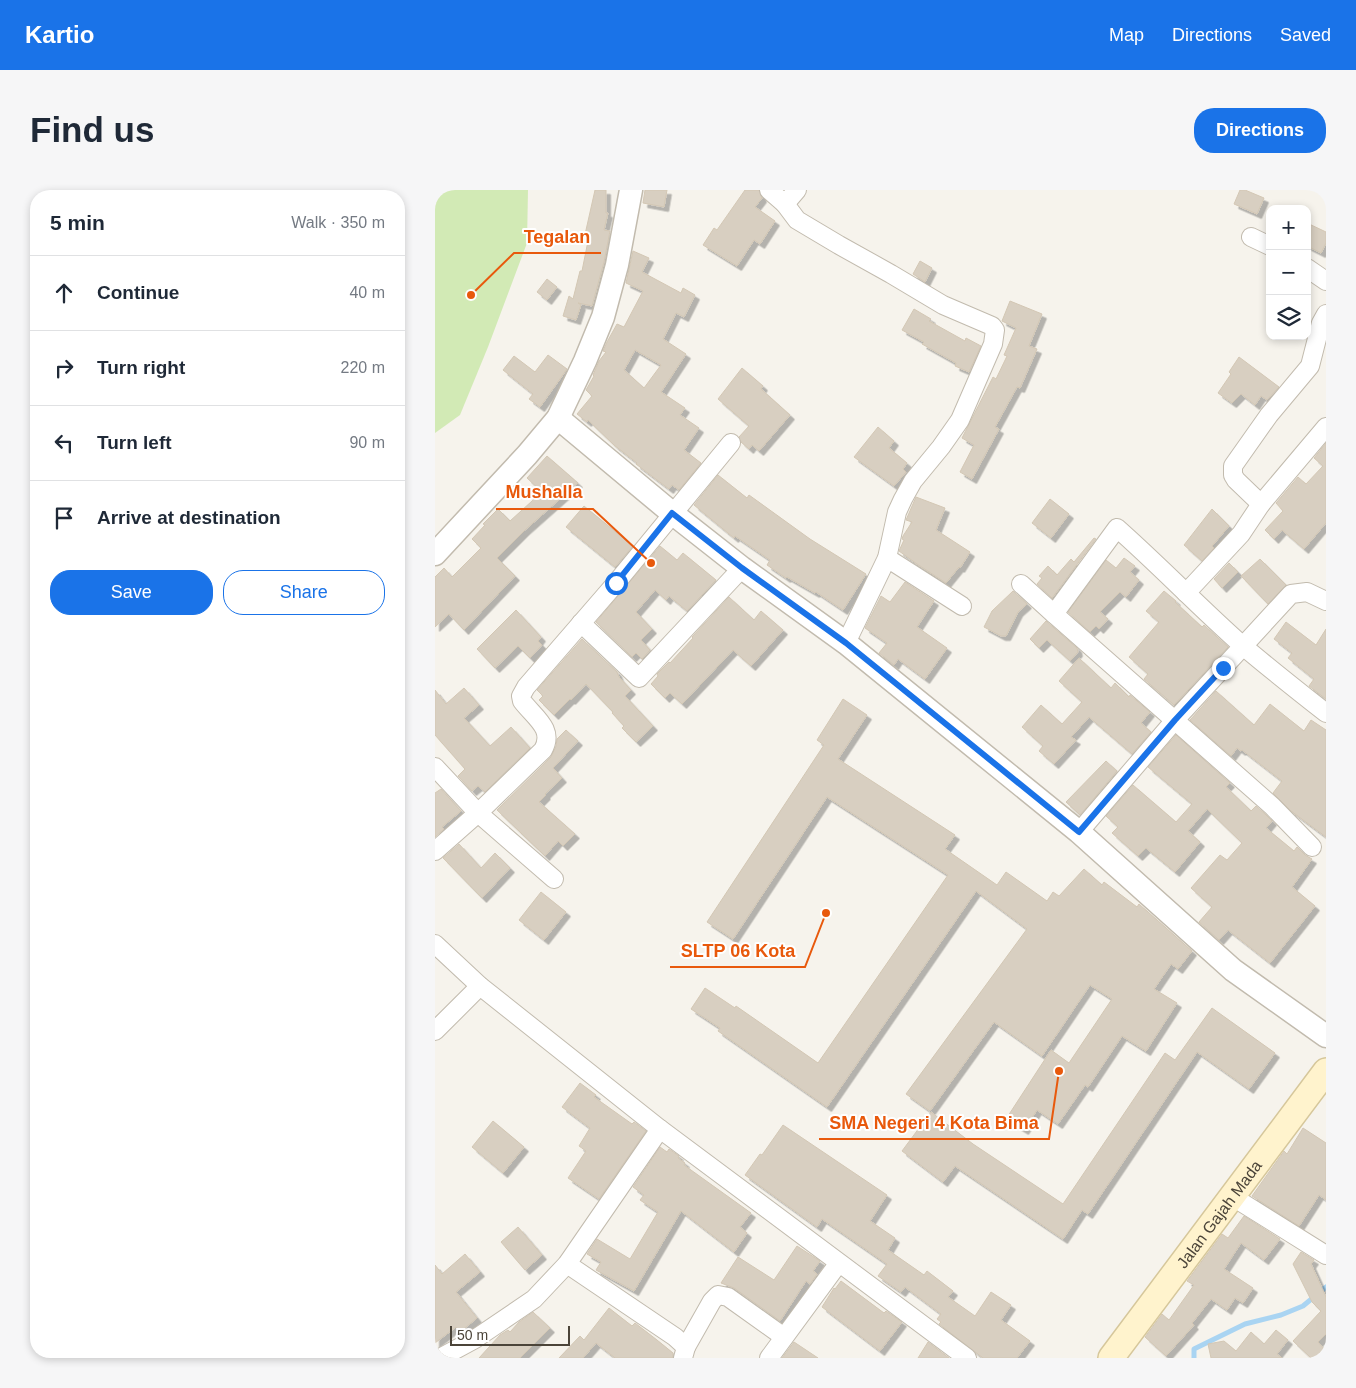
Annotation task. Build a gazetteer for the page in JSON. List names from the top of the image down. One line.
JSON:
{"streets":{"main road":["Jalan Gajah Mada"]},"places":["Tegalan","Mushalla","SLTP 06 Kota","SMA Negeri 4 Kota Bima"],"scale_bar":"50 m","page":{"header":"Kartio","nav":["Map","Directions","Saved"],"buttons":["Directions",["Save","Share"]],"title":"Find us","heading":["5 min","Walk · 350 m"],"map_buttons":["+","−"],"list":[["Continue","40 m"],["Turn right","220 m"],["Turn left","90 m"],"Arrive at destination"],"scale":"50 m"}}
